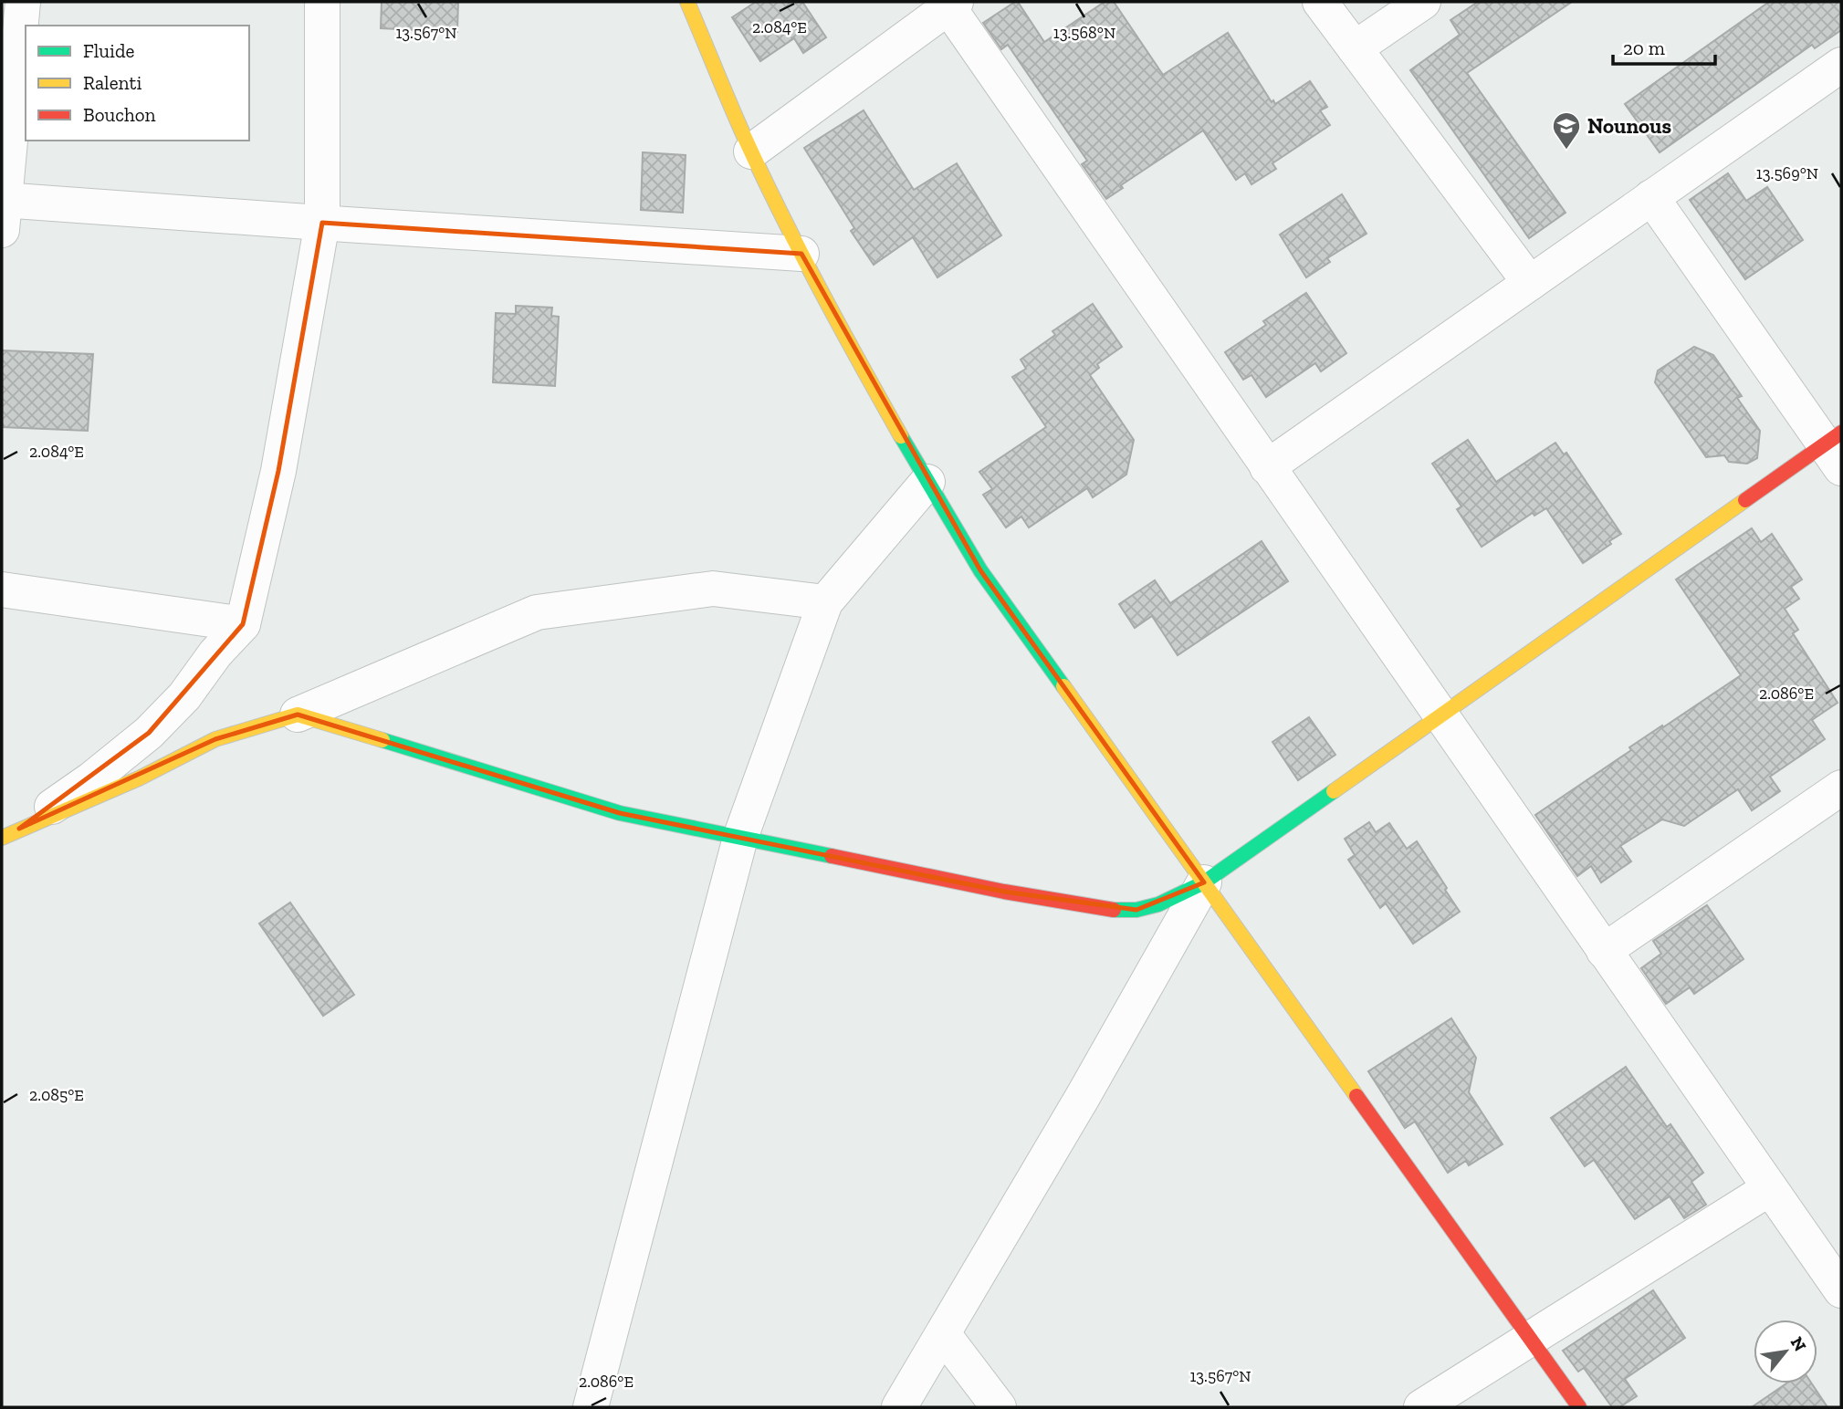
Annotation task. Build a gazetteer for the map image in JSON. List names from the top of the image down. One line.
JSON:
{"places":{"school or university":["Nounous"]},"legend":["Fluide","Ralenti","Bouchon"],"scale_bar":"20 m","north":"top right","coordinates":["2.084°E","13.567°N","13.568°N","13.569°N","2.086°E","2.085°E"]}
